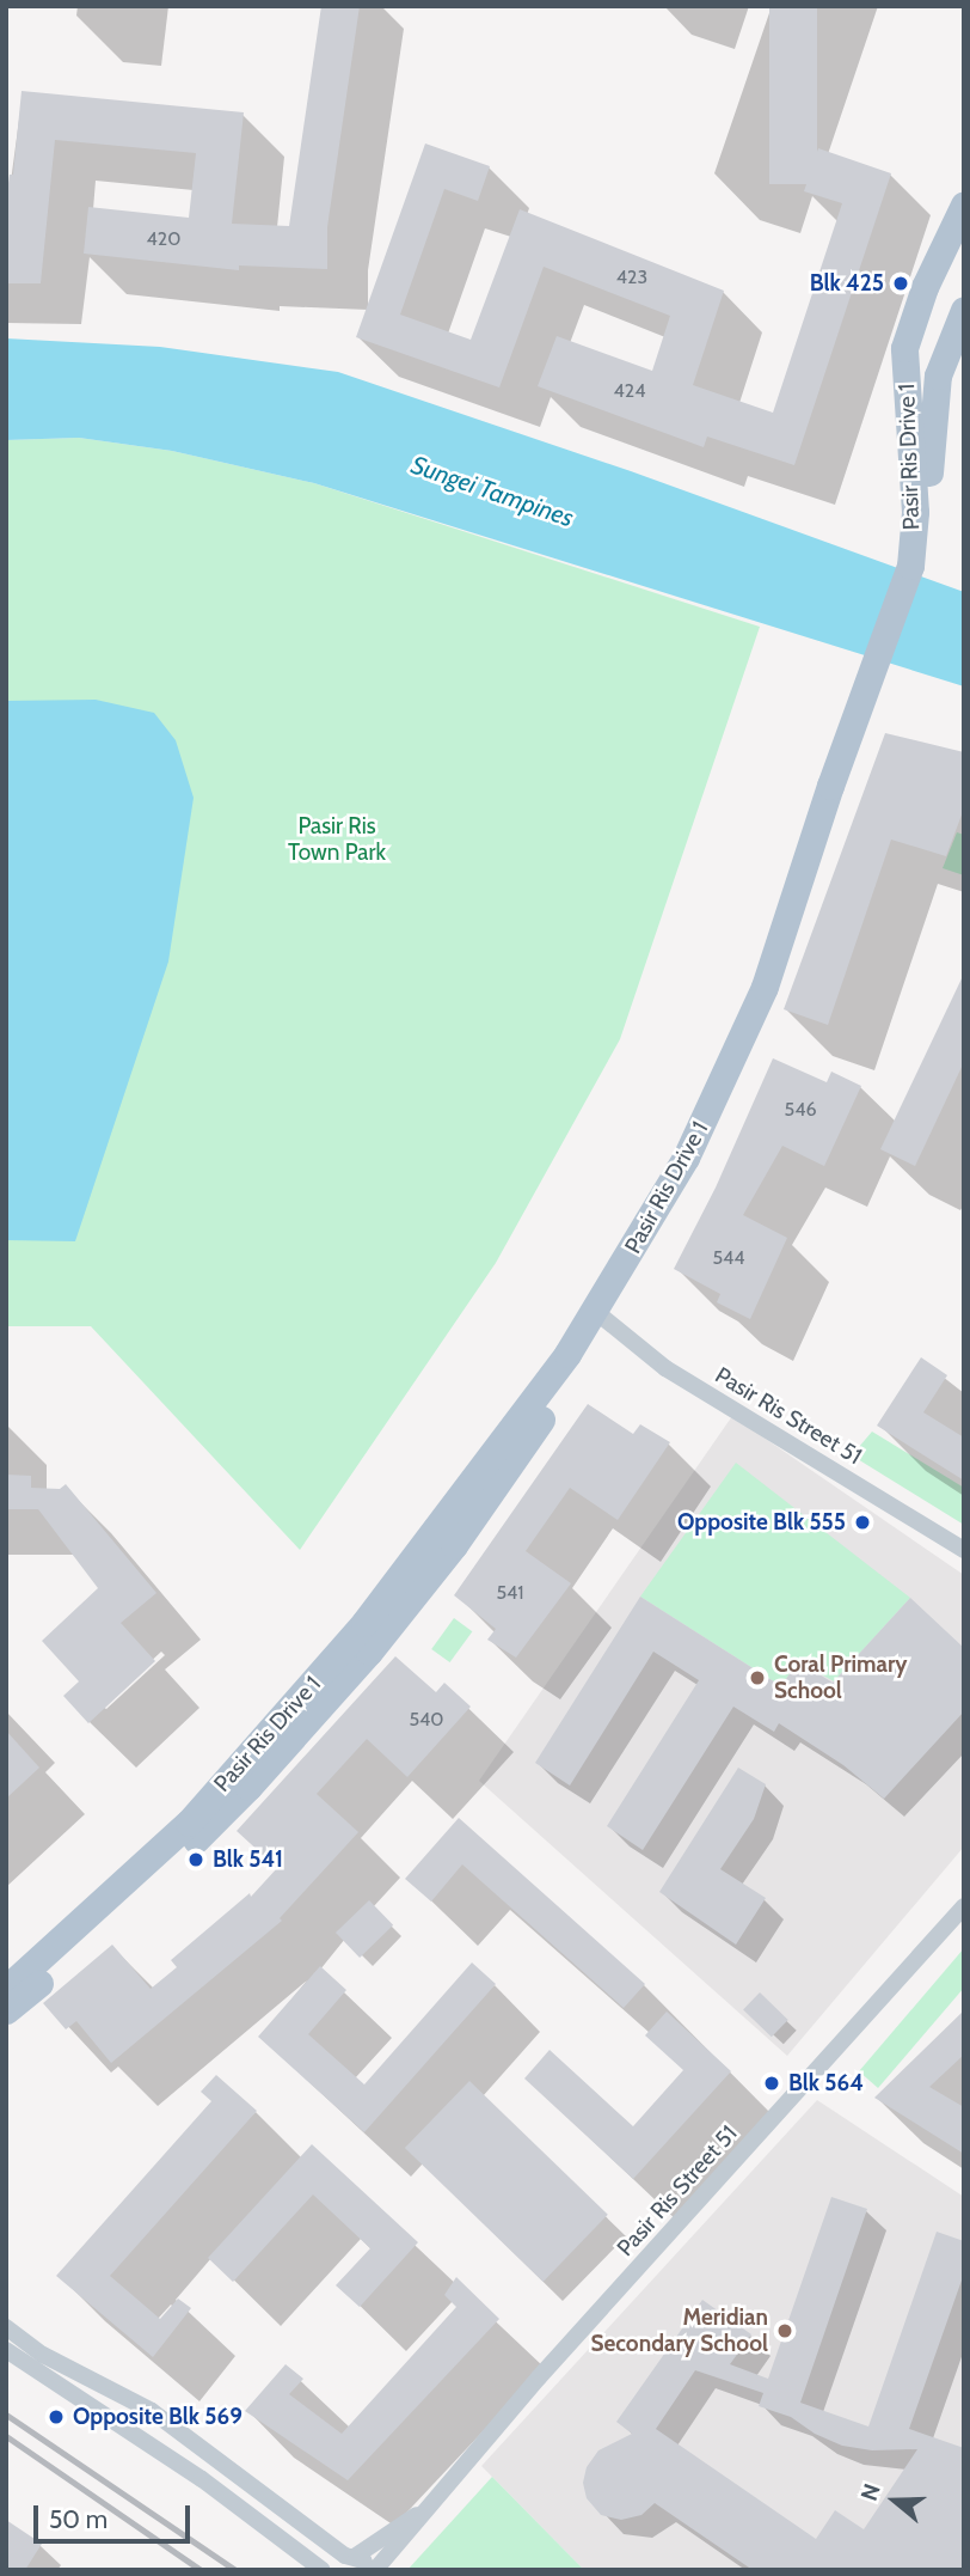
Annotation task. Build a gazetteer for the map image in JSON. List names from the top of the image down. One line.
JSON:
{"streets":{"main road":["Pasir Ris Drive 1"],"street":["Pasir Ris Street 51"]},"crossings":[["Pasir Ris Drive 1","Pasir Ris Street 51"]],"water":["Sungei Tampines"],"parks":["Pasir Ris Town Park"],"places":["Blk 425","Opposite Blk 555","Coral Primary School","Blk 541","Blk 564","Meridian Secondary School","Opposite Blk 569"],"house_numbers":["420","423","424","546","544","541","540"],"scale_bar":"50 m","north":"left"}
